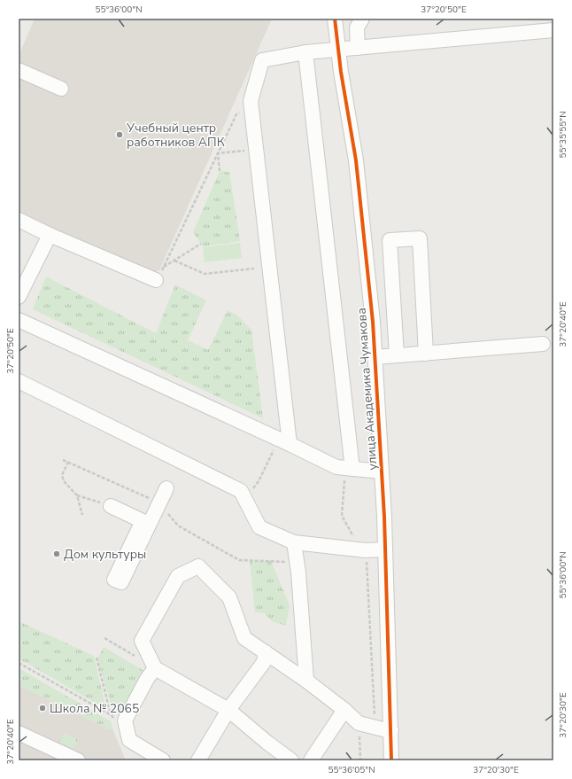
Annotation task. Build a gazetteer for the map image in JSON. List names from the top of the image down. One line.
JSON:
{"streets":{"street":["улица Академика Чумакова"]},"places":["Учебный центр работников АПК","Дом культуры","Школа № 2065"],"coordinates":["55°36'00\"N","37°20'50\"E","55°35'55\"N","37°20'40\"E","37°20'30\"E","55°36'05\"N"]}
